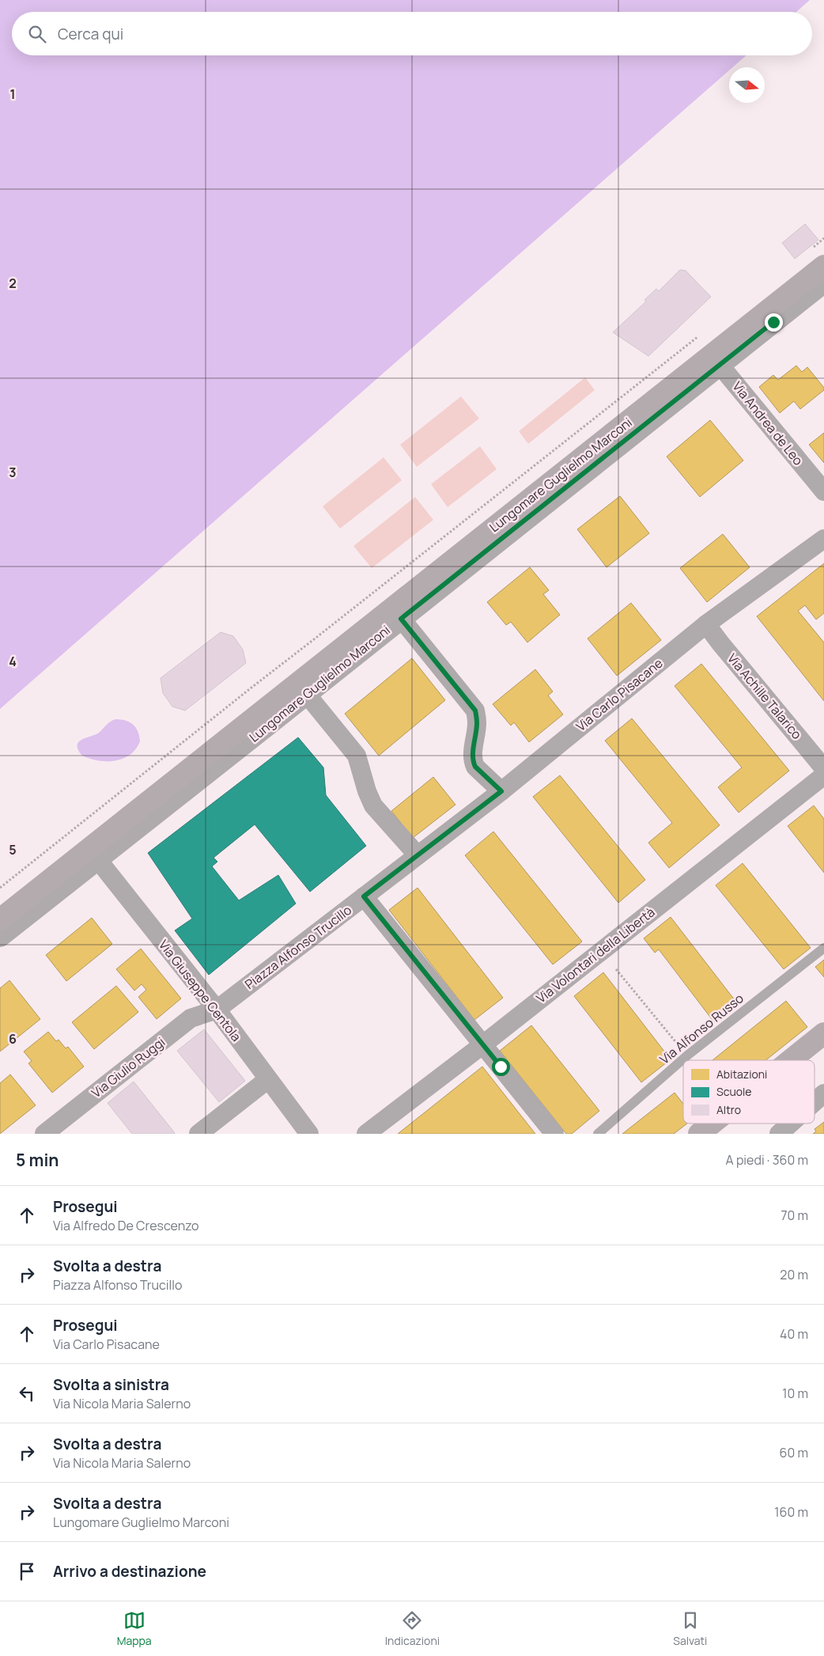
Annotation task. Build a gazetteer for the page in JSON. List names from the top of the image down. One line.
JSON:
{"streets":{"main road":["Lungomare Guglielmo Marconi"],"street":["Via Andrea de Leo","Via Carlo Pisacane","Via Achille Talarico","Piazza Alfonso Trucillo","Via Volontari della Libertà","Via Giuseppe Centola","Via Giulio Ruggi"],"lane":["Via Alfonso Russo"]},"crossings":[["Via Andrea de Leo","Lungomare Guglielmo Marconi"],["Lungomare Guglielmo Marconi","Via Giuseppe Centola"],["Via Carlo Pisacane","Via Achille Talarico"],["Via Carlo Pisacane","Piazza Alfonso Trucillo"],["Piazza Alfonso Trucillo","Via Giuseppe Centola"],["Piazza Alfonso Trucillo","Via Giulio Ruggi"],["Via Giuseppe Centola","Via Giulio Ruggi"]],"legend":["Abitazioni","Scuole","Altro"],"north":"right","page":{"search":"Cerca qui","heading":["5 min","A piedi · 360 m"],"list":[["Prosegui","Via Alfredo De Crescenzo","70 m"],["Svolta a destra","Piazza Alfonso Trucillo","20 m"],["Prosegui","Via Carlo Pisacane","40 m"],["Svolta a sinistra","Via Nicola Maria Salerno","10 m"],["Svolta a destra","Via Nicola Maria Salerno","60 m"],["Svolta a destra","Lungomare Guglielmo Marconi","160 m"],"Arrivo a destinazione"],"nav":["Mappa","Indicazioni","Salvati"]},"grid":{"rows":["1","2","3","4","5","6"]}}
